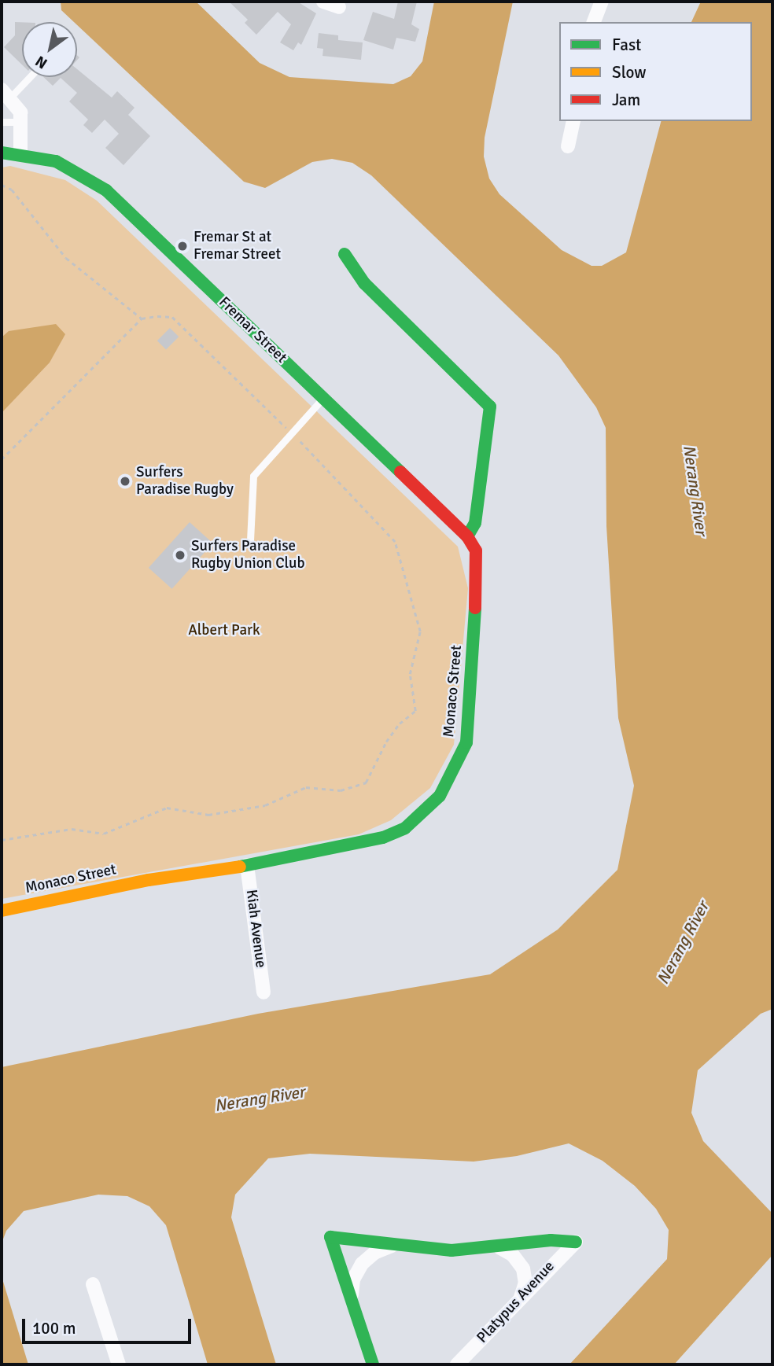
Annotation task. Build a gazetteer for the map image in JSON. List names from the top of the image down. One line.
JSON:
{"streets":{"street":["Fremar Street","Monaco Street","Kiah Avenue","Platypus Avenue"]},"crossings":[["Fremar Street","Monaco Street"],["Monaco Street","Kiah Avenue"]],"water":["Nerang River"],"parks":["Albert Park"],"places":["Fremar St at Fremar Street","Surfers Paradise Rugby","Surfers Paradise Rugby Union Club"],"legend":["Fast","Slow","Jam"],"scale_bar":"100 m","north":"bottom left"}
